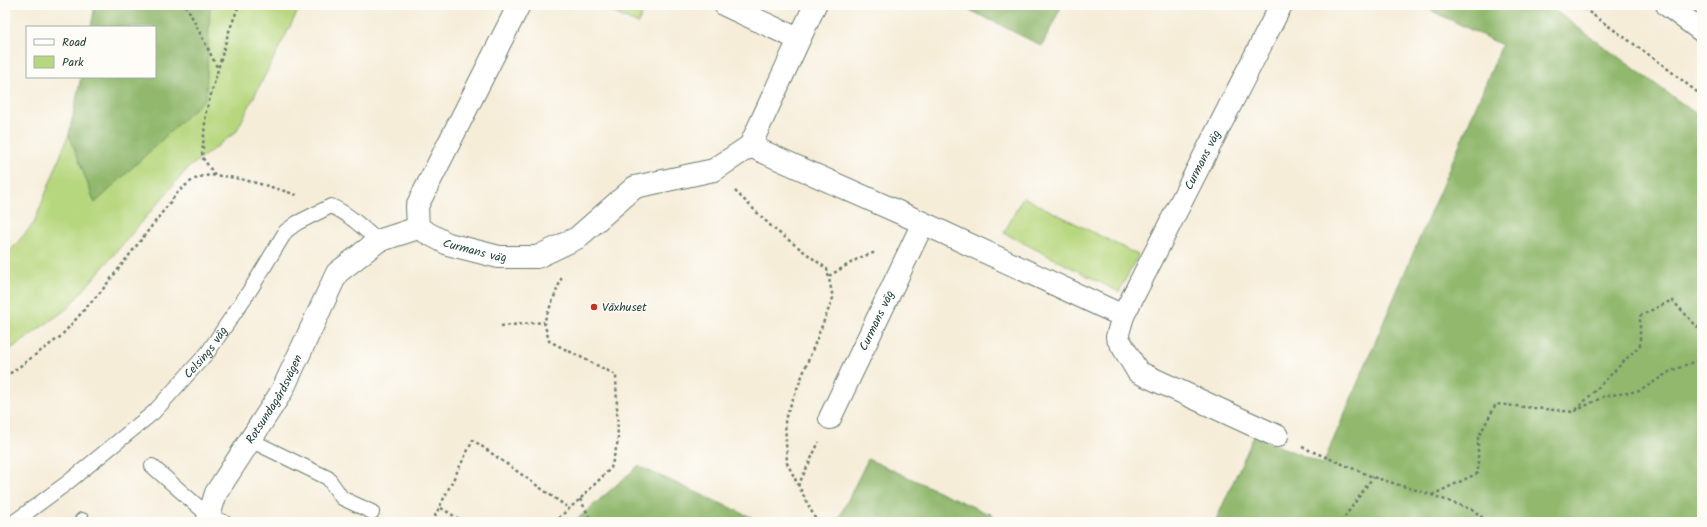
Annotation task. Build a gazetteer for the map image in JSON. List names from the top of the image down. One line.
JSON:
{"streets":{"street":["Curmans väg","Rotsundagårdsvägen"],"lane":["Celsings väg"]},"places":["Växhuset"],"legend":["Road","Park"]}
